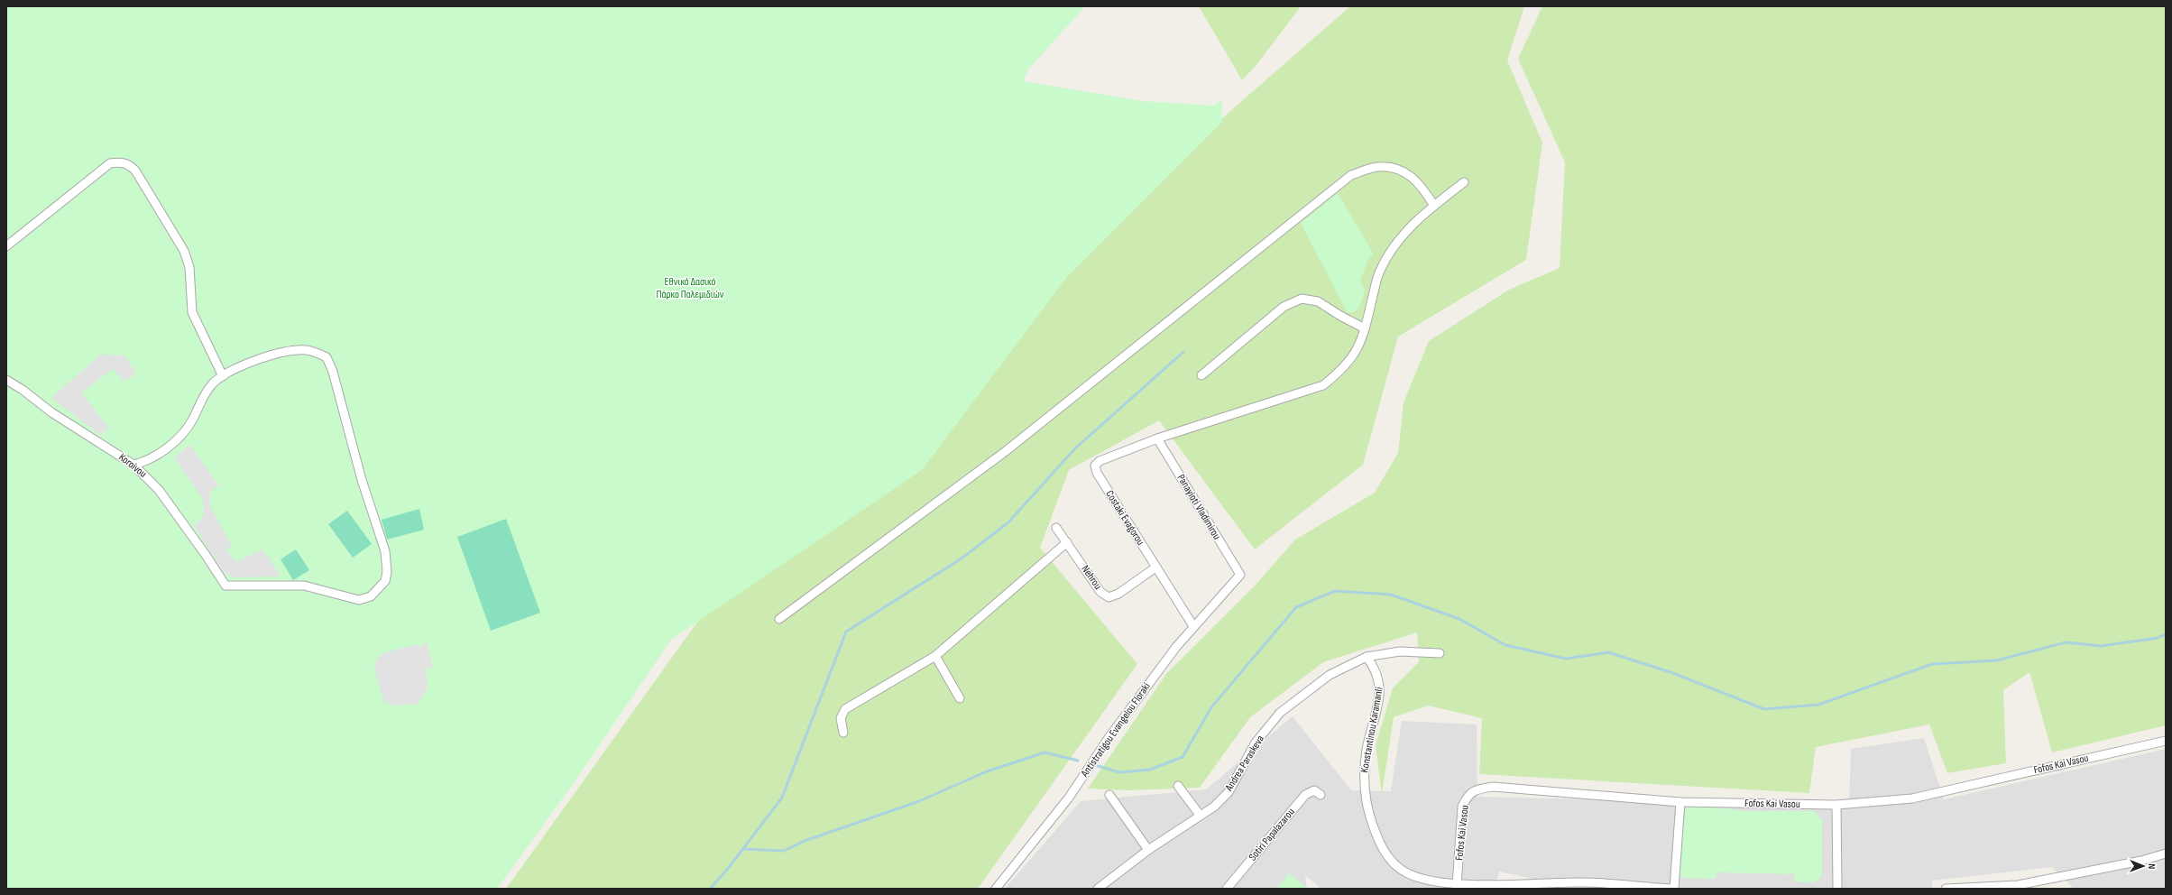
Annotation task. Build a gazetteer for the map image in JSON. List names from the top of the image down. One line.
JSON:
{"streets":{"street":["Koroivou","Panayioti Vladimirou","Costaki Evagorou","Nehrou","Antistratigou Evangelou Floraki","Konstantinou Karamanli","Andrea Paraskeva","Fofos Kai Vasou","Sotiri Papalazarou"]},"crossings":[["Panayioti Vladimirou","Costaki Evagorou"],["Panayioti Vladimirou","Antistratigou Evangelou Floraki"],["Costaki Evagorou","Nehrou"],["Costaki Evagorou","Antistratigou Evangelou Floraki"],["Konstantinou Karamanli","Andrea Paraskeva"],["Konstantinou Karamanli","Fofos Kai Vasou"]],"parks":["Εθνικό Δασικό Πάρκο Πολεμιδιών"],"north":"right"}
